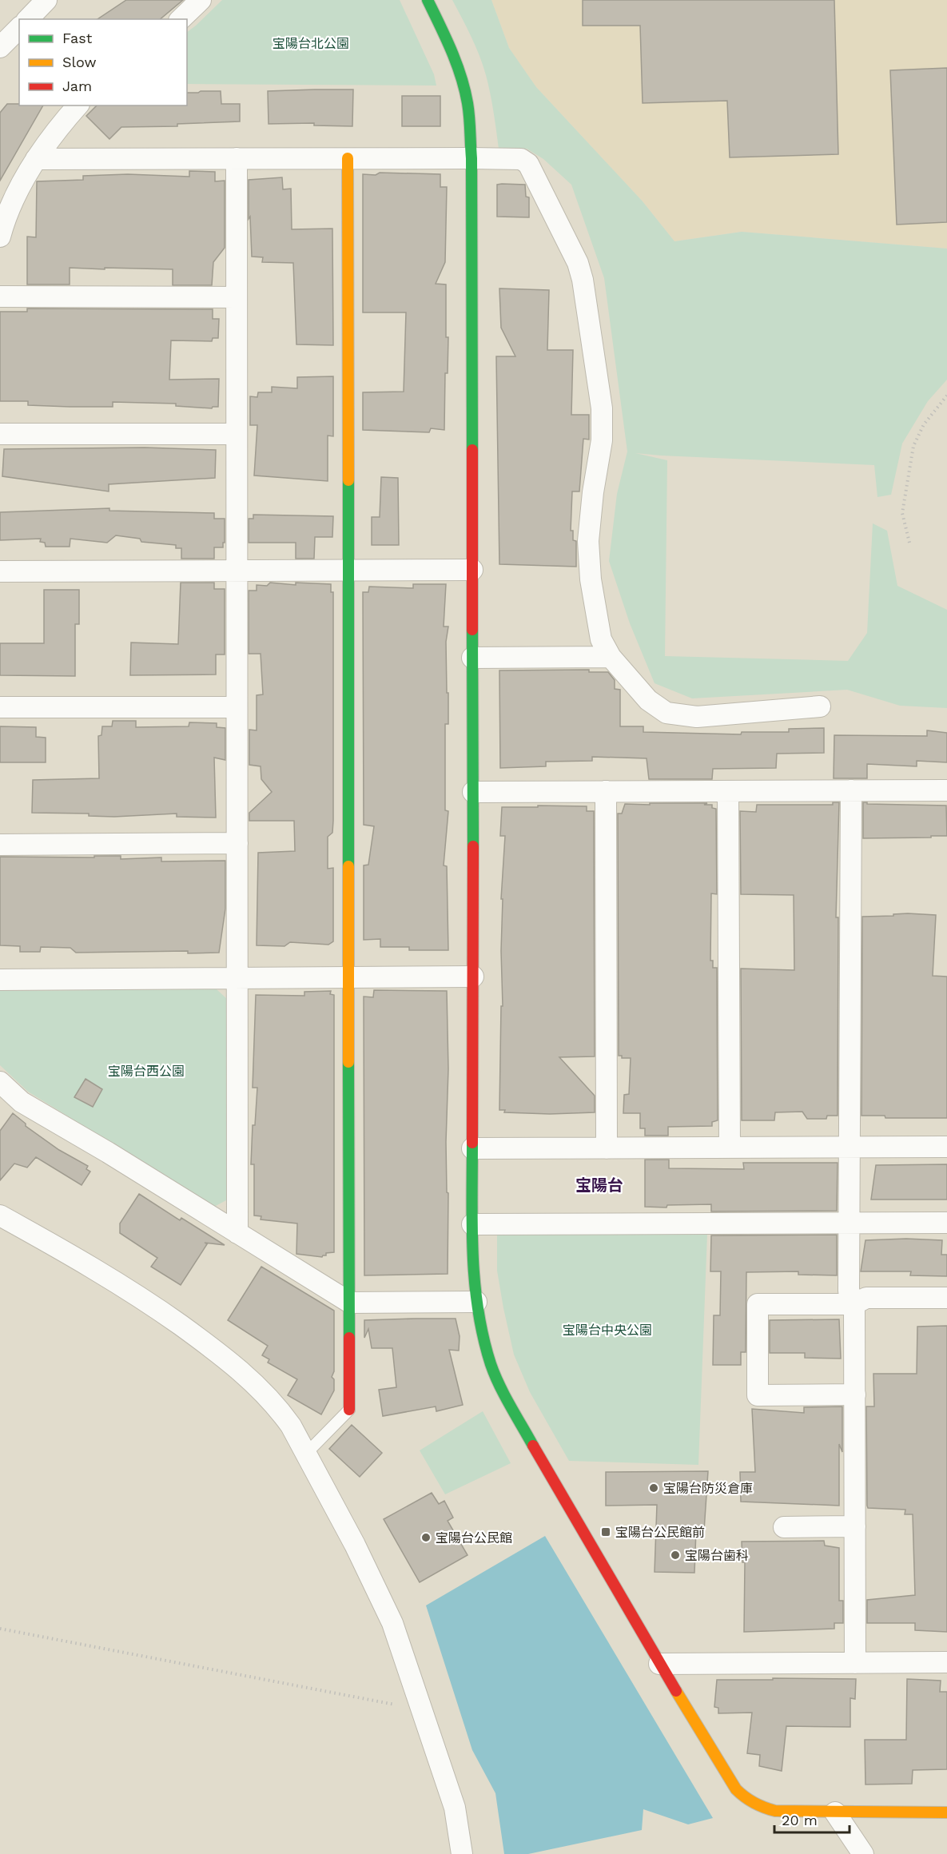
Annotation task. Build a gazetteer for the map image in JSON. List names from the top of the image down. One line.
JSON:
{"districts":["宝陽台"],"parks":["宝陽台北公園","宝陽台西公園","宝陽台中央公園"],"places":{"other":["宝陽台防災倉庫","宝陽台公民館","宝陽台歯科"],"transit":["宝陽台公民館前"]},"legend":["Fast","Slow","Jam"],"scale_bar":"20 m"}
